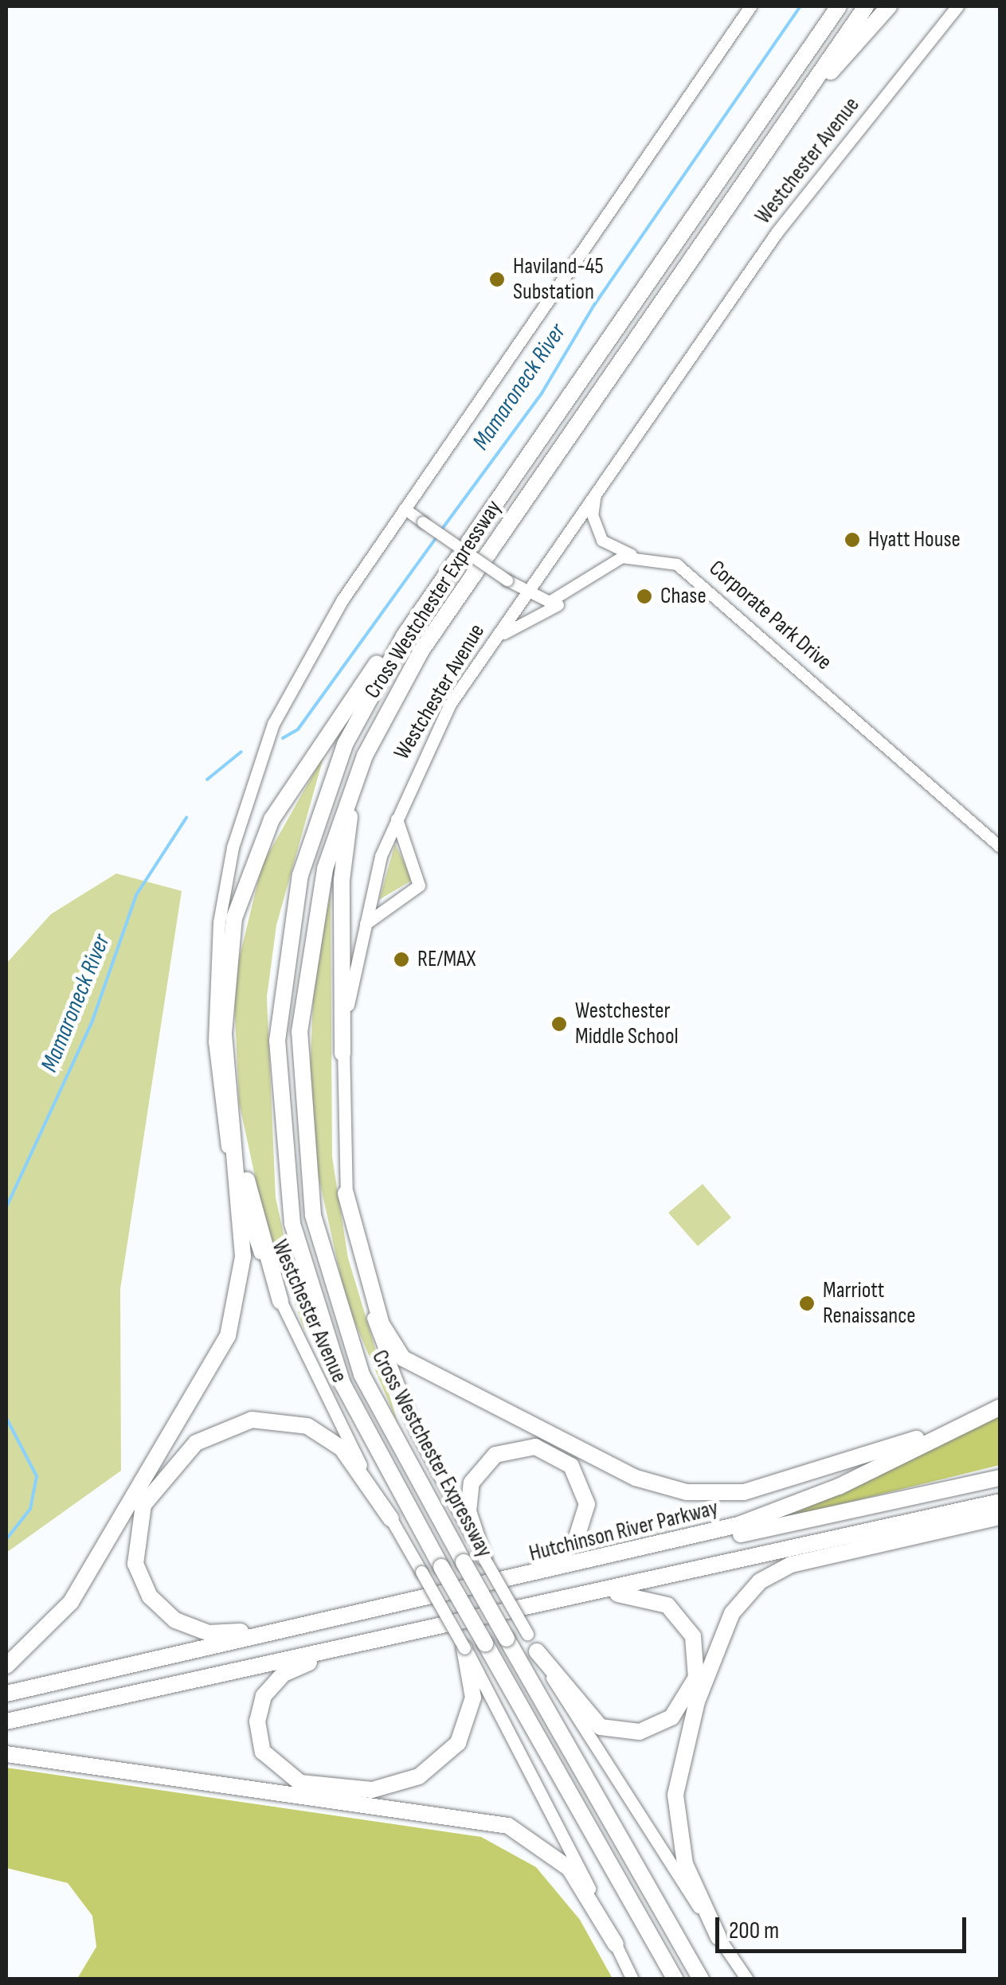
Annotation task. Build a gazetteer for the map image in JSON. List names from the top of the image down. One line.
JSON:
{"streets":{"highway":["Cross Westchester Expressway","Hutchinson River Parkway"],"main road":["Westchester Avenue"],"street":["Corporate Park Drive"]},"crossings":[["Westchester Avenue","Corporate Park Drive"]],"water":["Mamaroneck River"],"places":["Haviland-45 Substation","Hyatt House","Chase","RE/MAX","Westchester Middle School","Marriott Renaissance"],"scale_bar":"200 m"}
